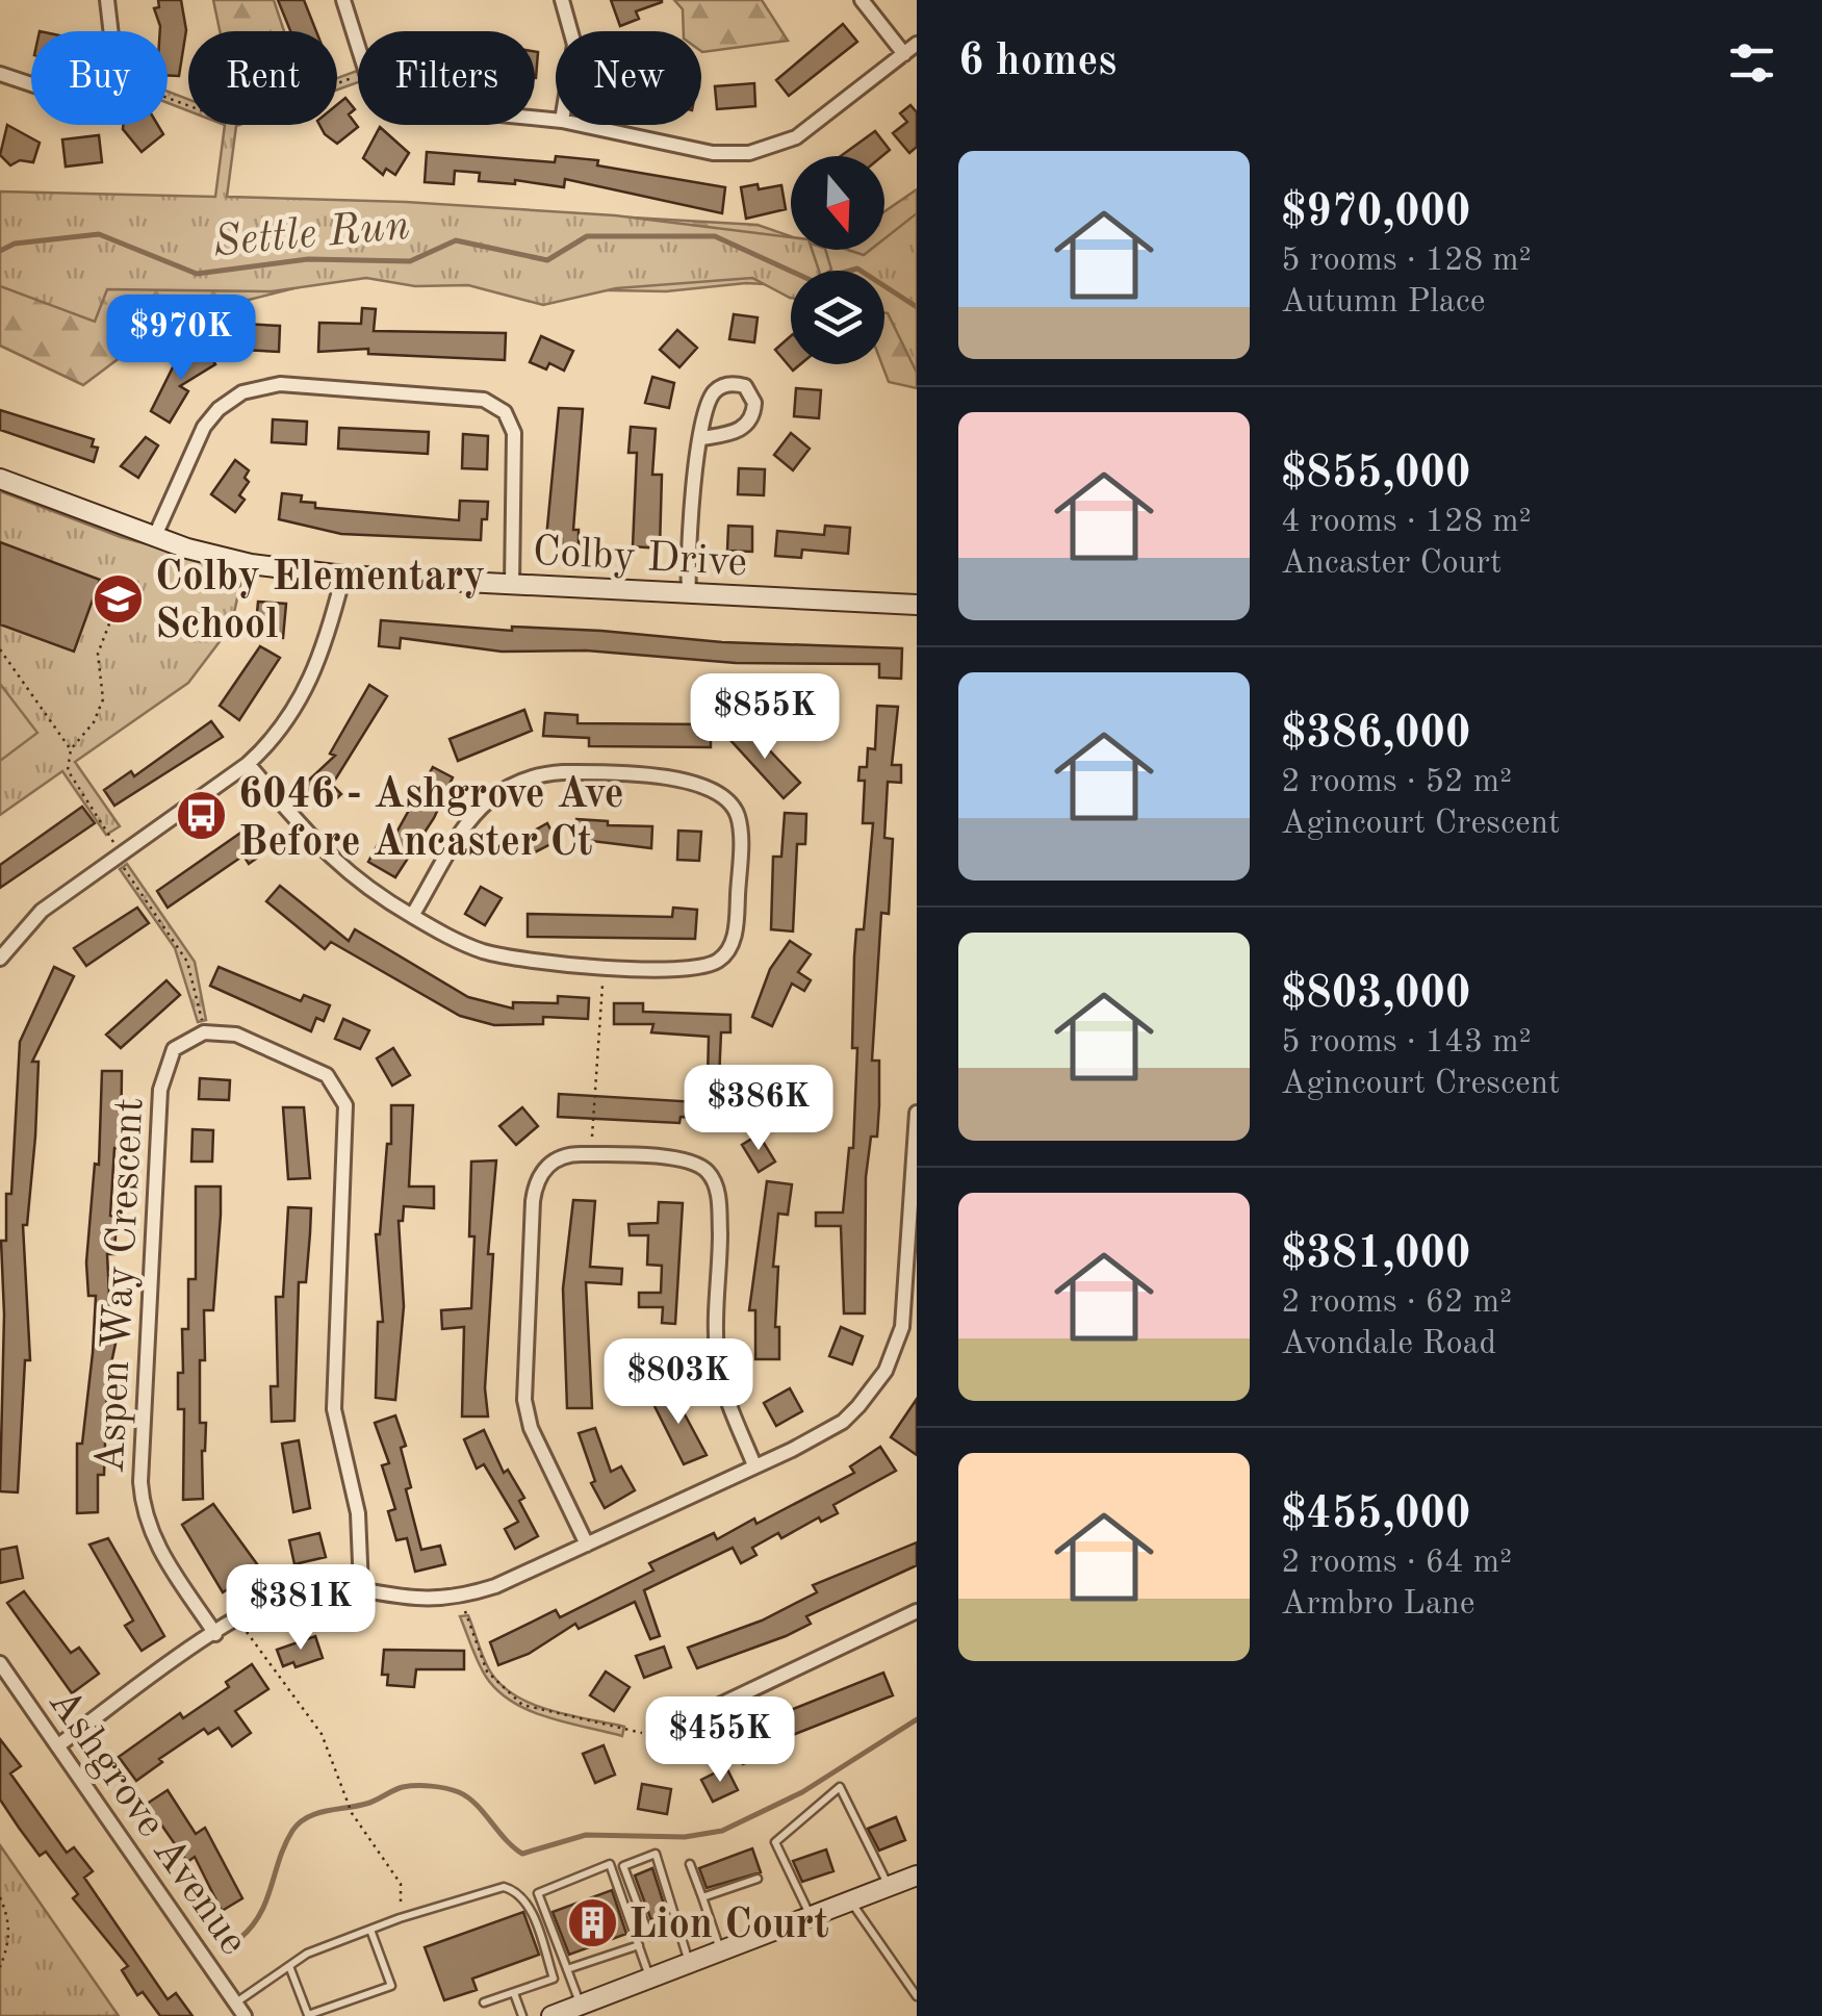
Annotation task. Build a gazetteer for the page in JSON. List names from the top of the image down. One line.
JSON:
{"streets":{"street":["Colby Drive","Aspen Way Crescent","Ashgrove Avenue"]},"water":["Settle Run"],"places":{"school or university":["Colby Elementary School"],"bus stop":["6046 - Ashgrove Ave Before Ancaster Ct"],"building":["Lion Court"]},"north":"bottom","page":{"heading":"6 homes","chip":["Buy","Rent","Filters","New"],"list":[{"name":"$970,000","note":"5 rooms · 128 m² · Autumn Place"},{"name":"$855,000","note":"4 rooms · 128 m² · Ancaster Court"},{"name":"$386,000","note":"2 rooms · 52 m² · Agincourt Crescent"},{"name":"$803,000","note":"5 rooms · 143 m² · Agincourt Crescent"},{"name":"$381,000","note":"2 rooms · 62 m² · Avondale Road"},{"name":"$455,000","note":"2 rooms · 64 m² · Armbro Lane"}],"price":["$970K","$855K","$386K","$803K","$381K","$455K"]}}
